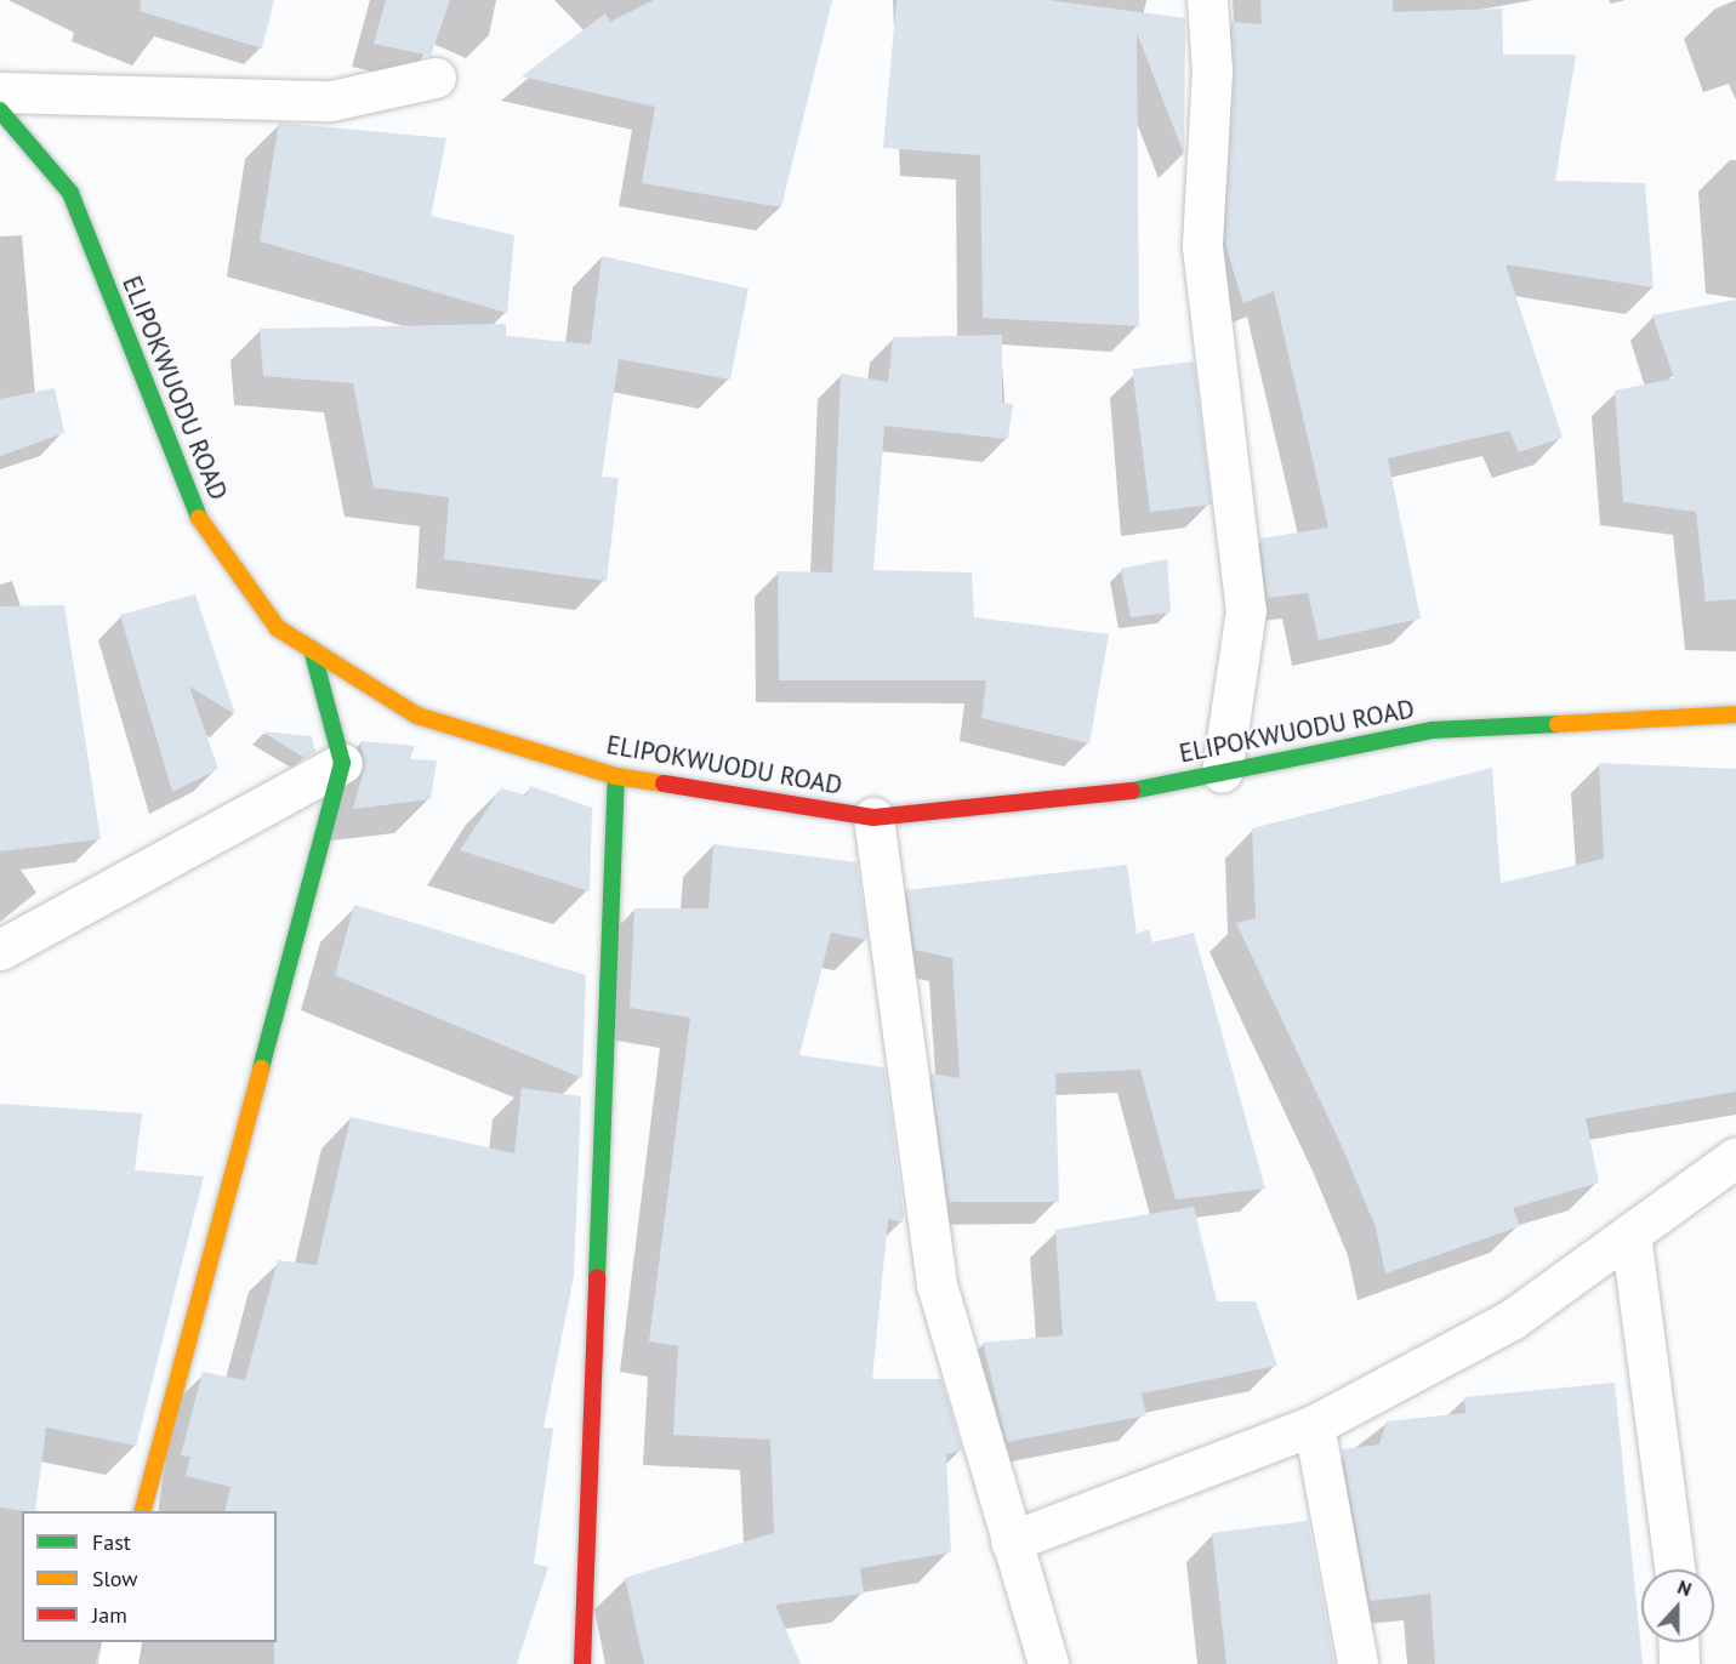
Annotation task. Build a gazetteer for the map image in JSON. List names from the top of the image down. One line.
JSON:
{"streets":{"street":["ELIPOKWUODU ROAD"]},"legend":["Fast","Slow","Jam"],"north":"top"}
